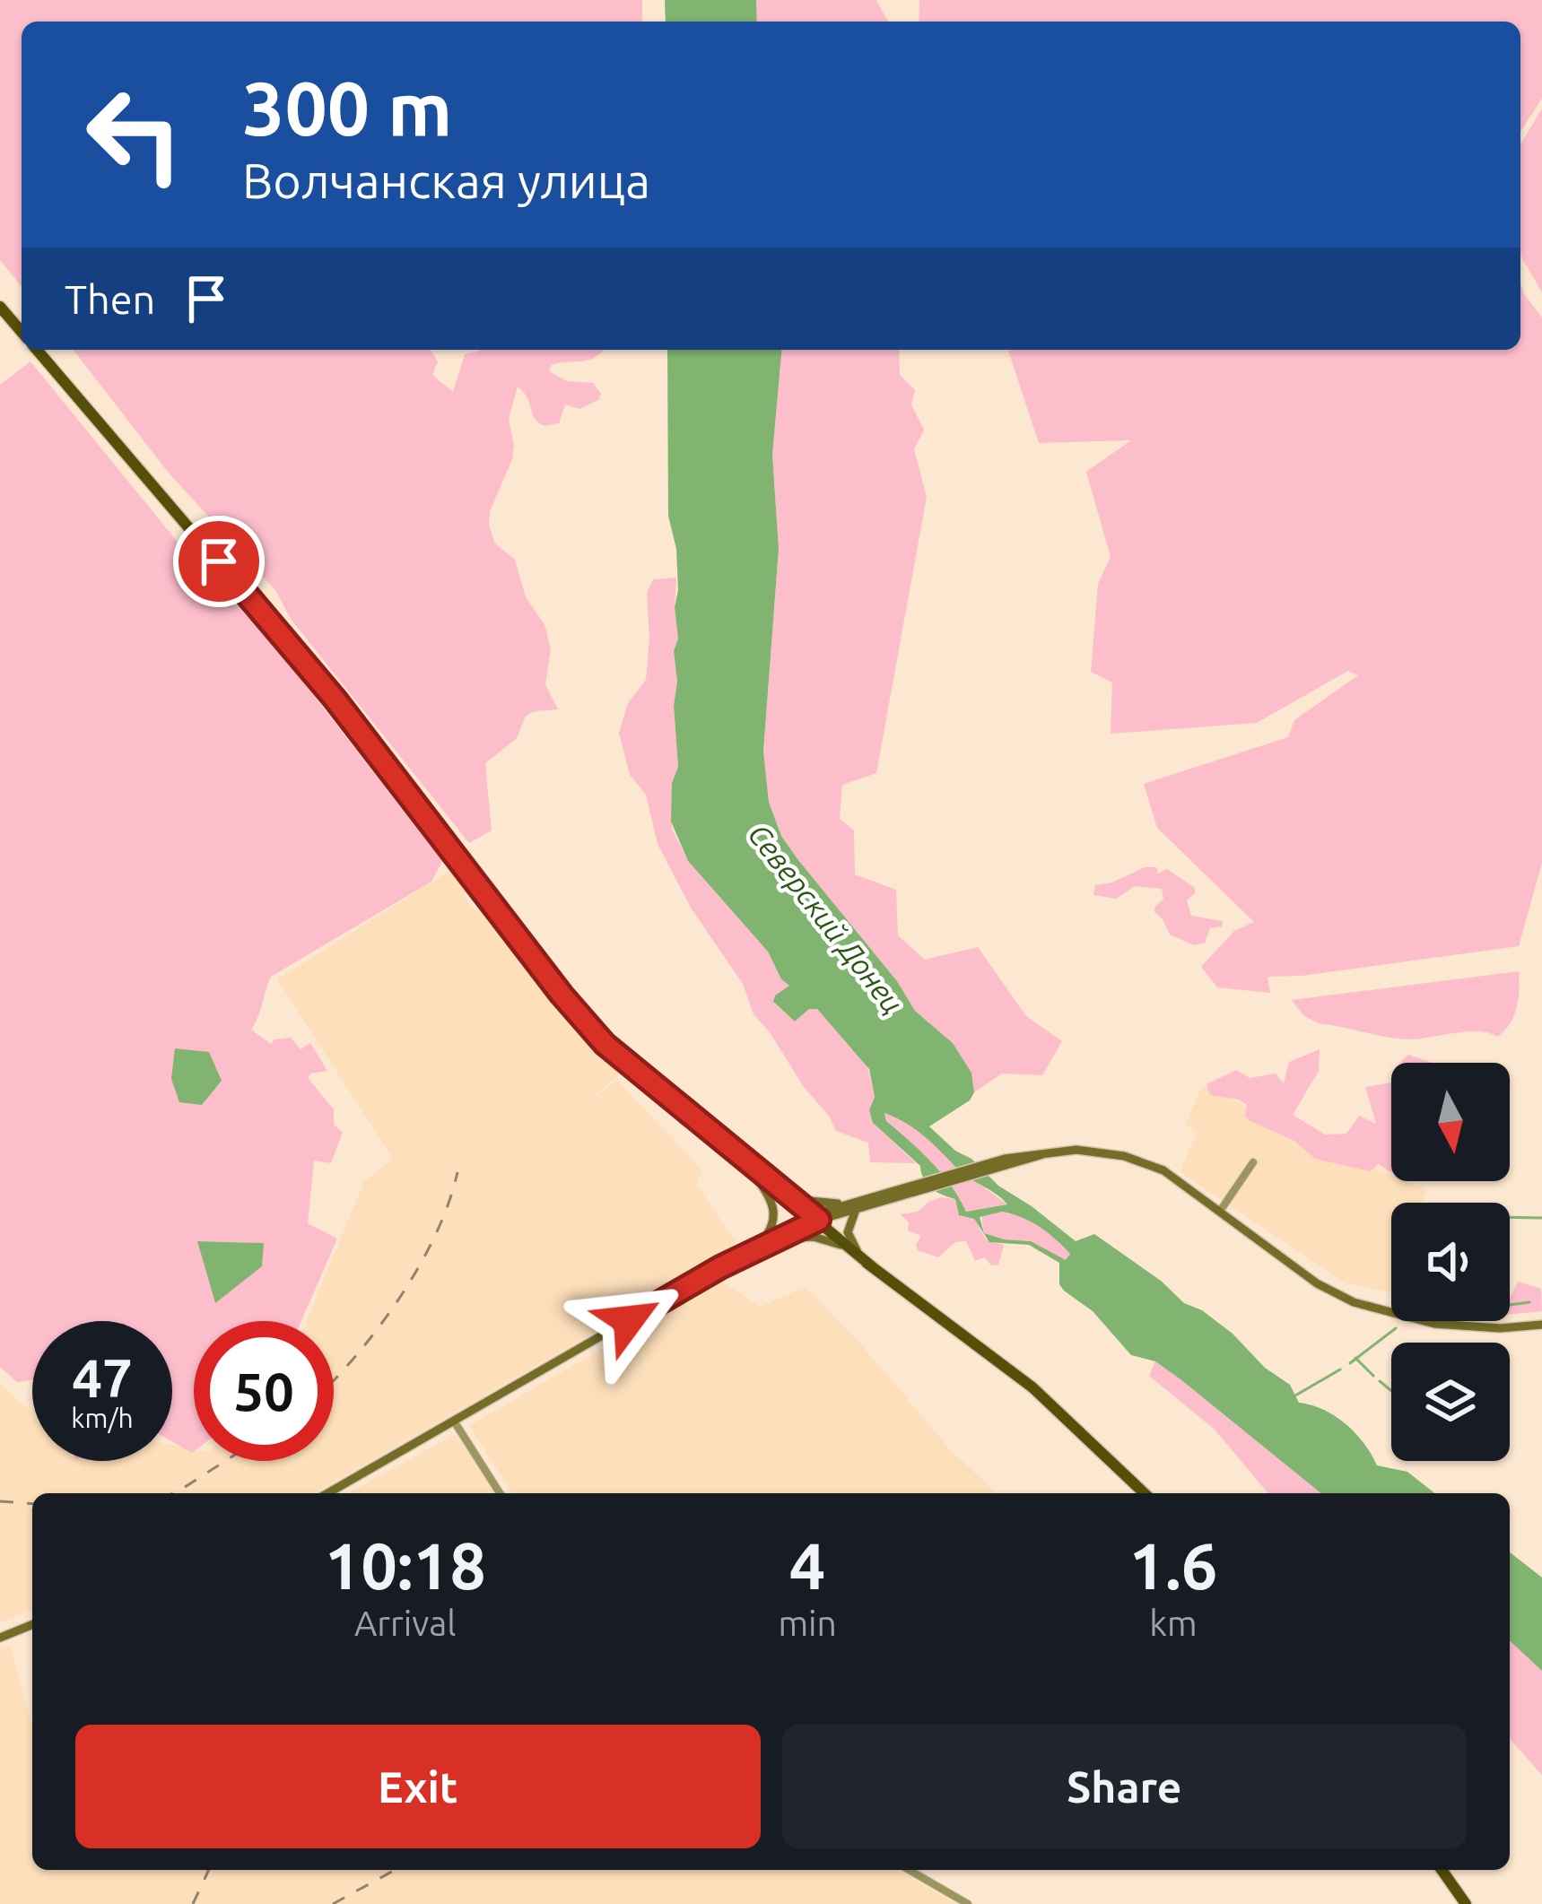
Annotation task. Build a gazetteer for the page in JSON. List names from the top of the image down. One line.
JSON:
{"water":["Северский Донец"],"north":"bottom","page":{"turn":["300 m","Волчанская улица"],"then":"Then","speed":"47 km/h","limit":"50","eta":["10:18","Arrival","4","min","1.6","km"],"buttons":["Exit","Share"]}}
